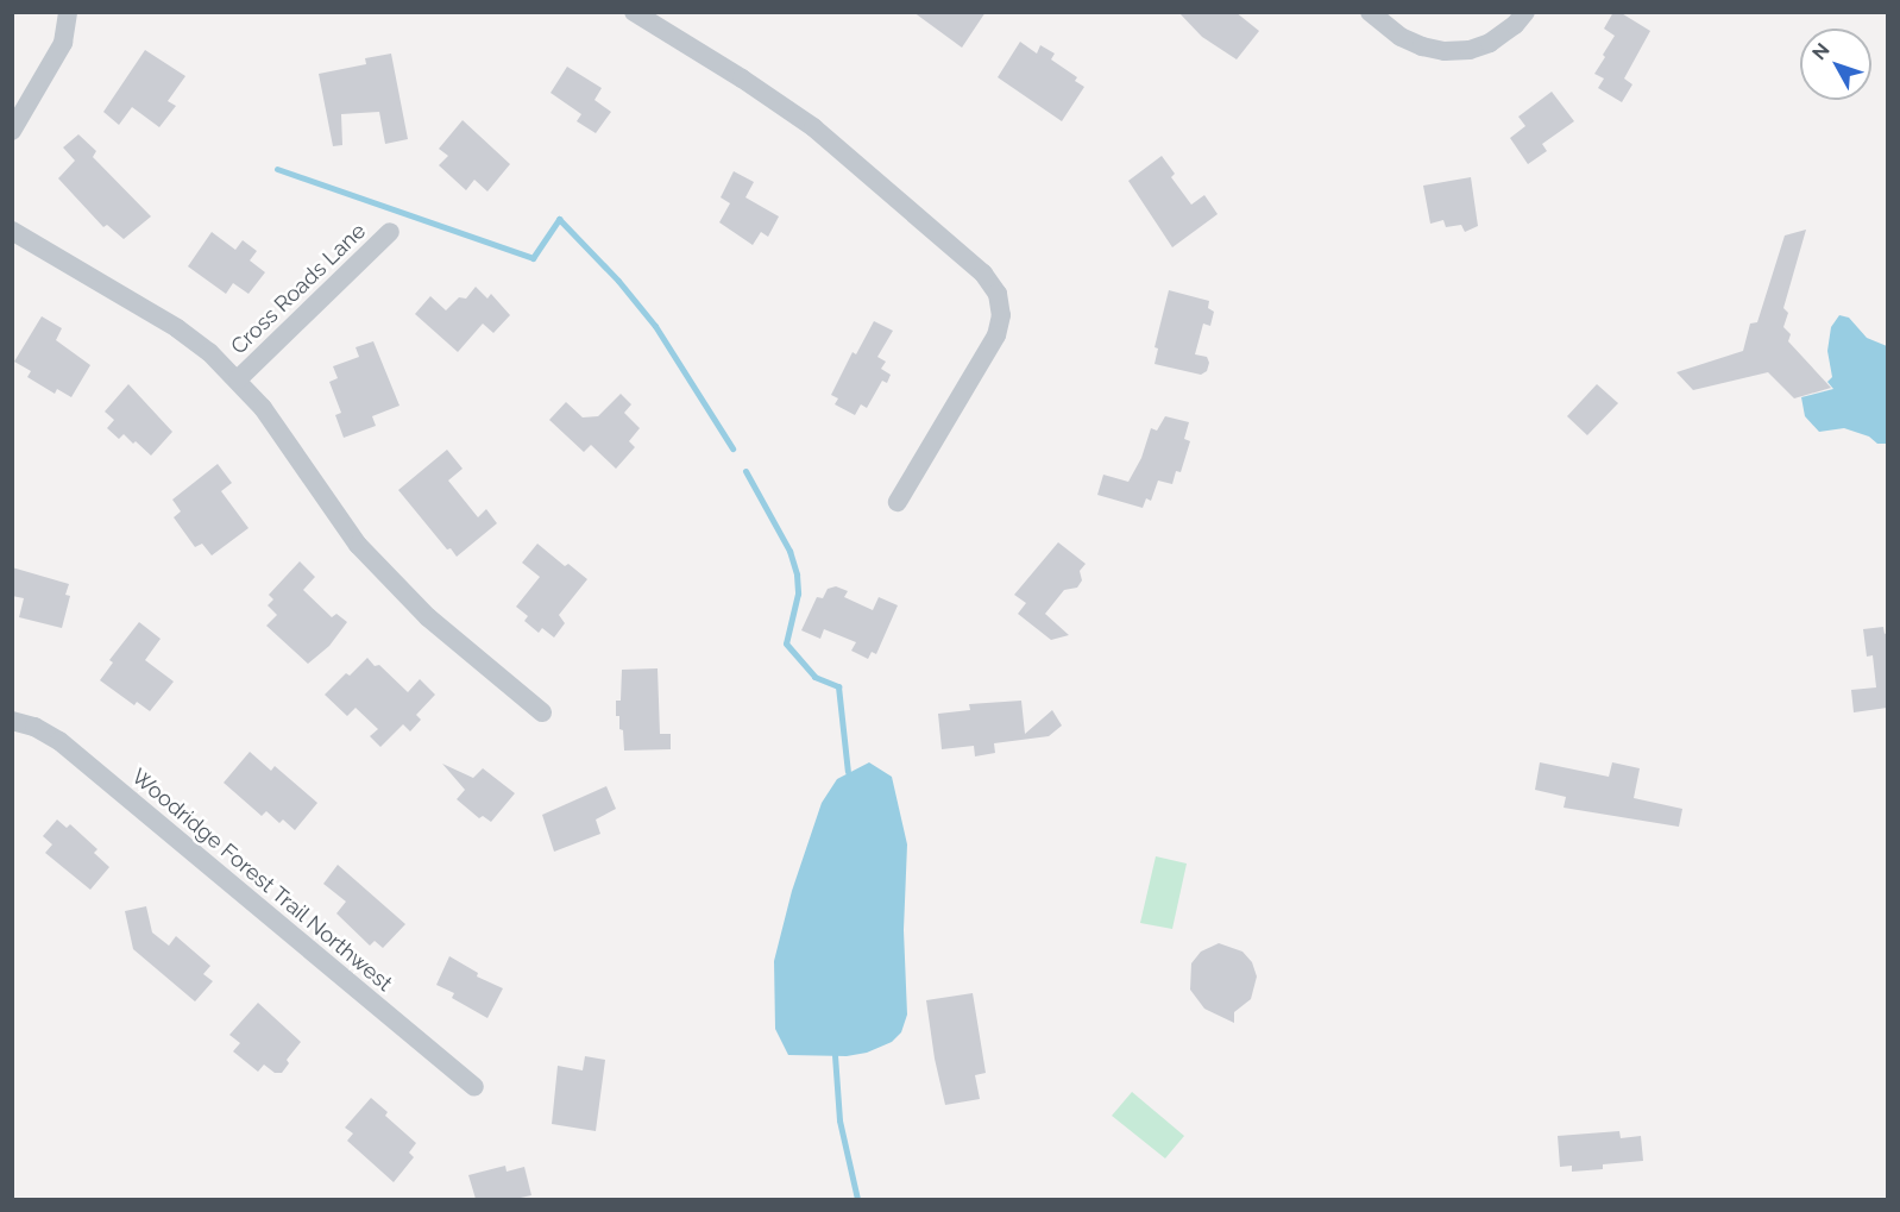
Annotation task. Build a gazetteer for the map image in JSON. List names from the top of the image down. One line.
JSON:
{"streets":{"street":["Cross Roads Lane","Woodridge Forest Trail Northwest"]},"north":"top left"}
